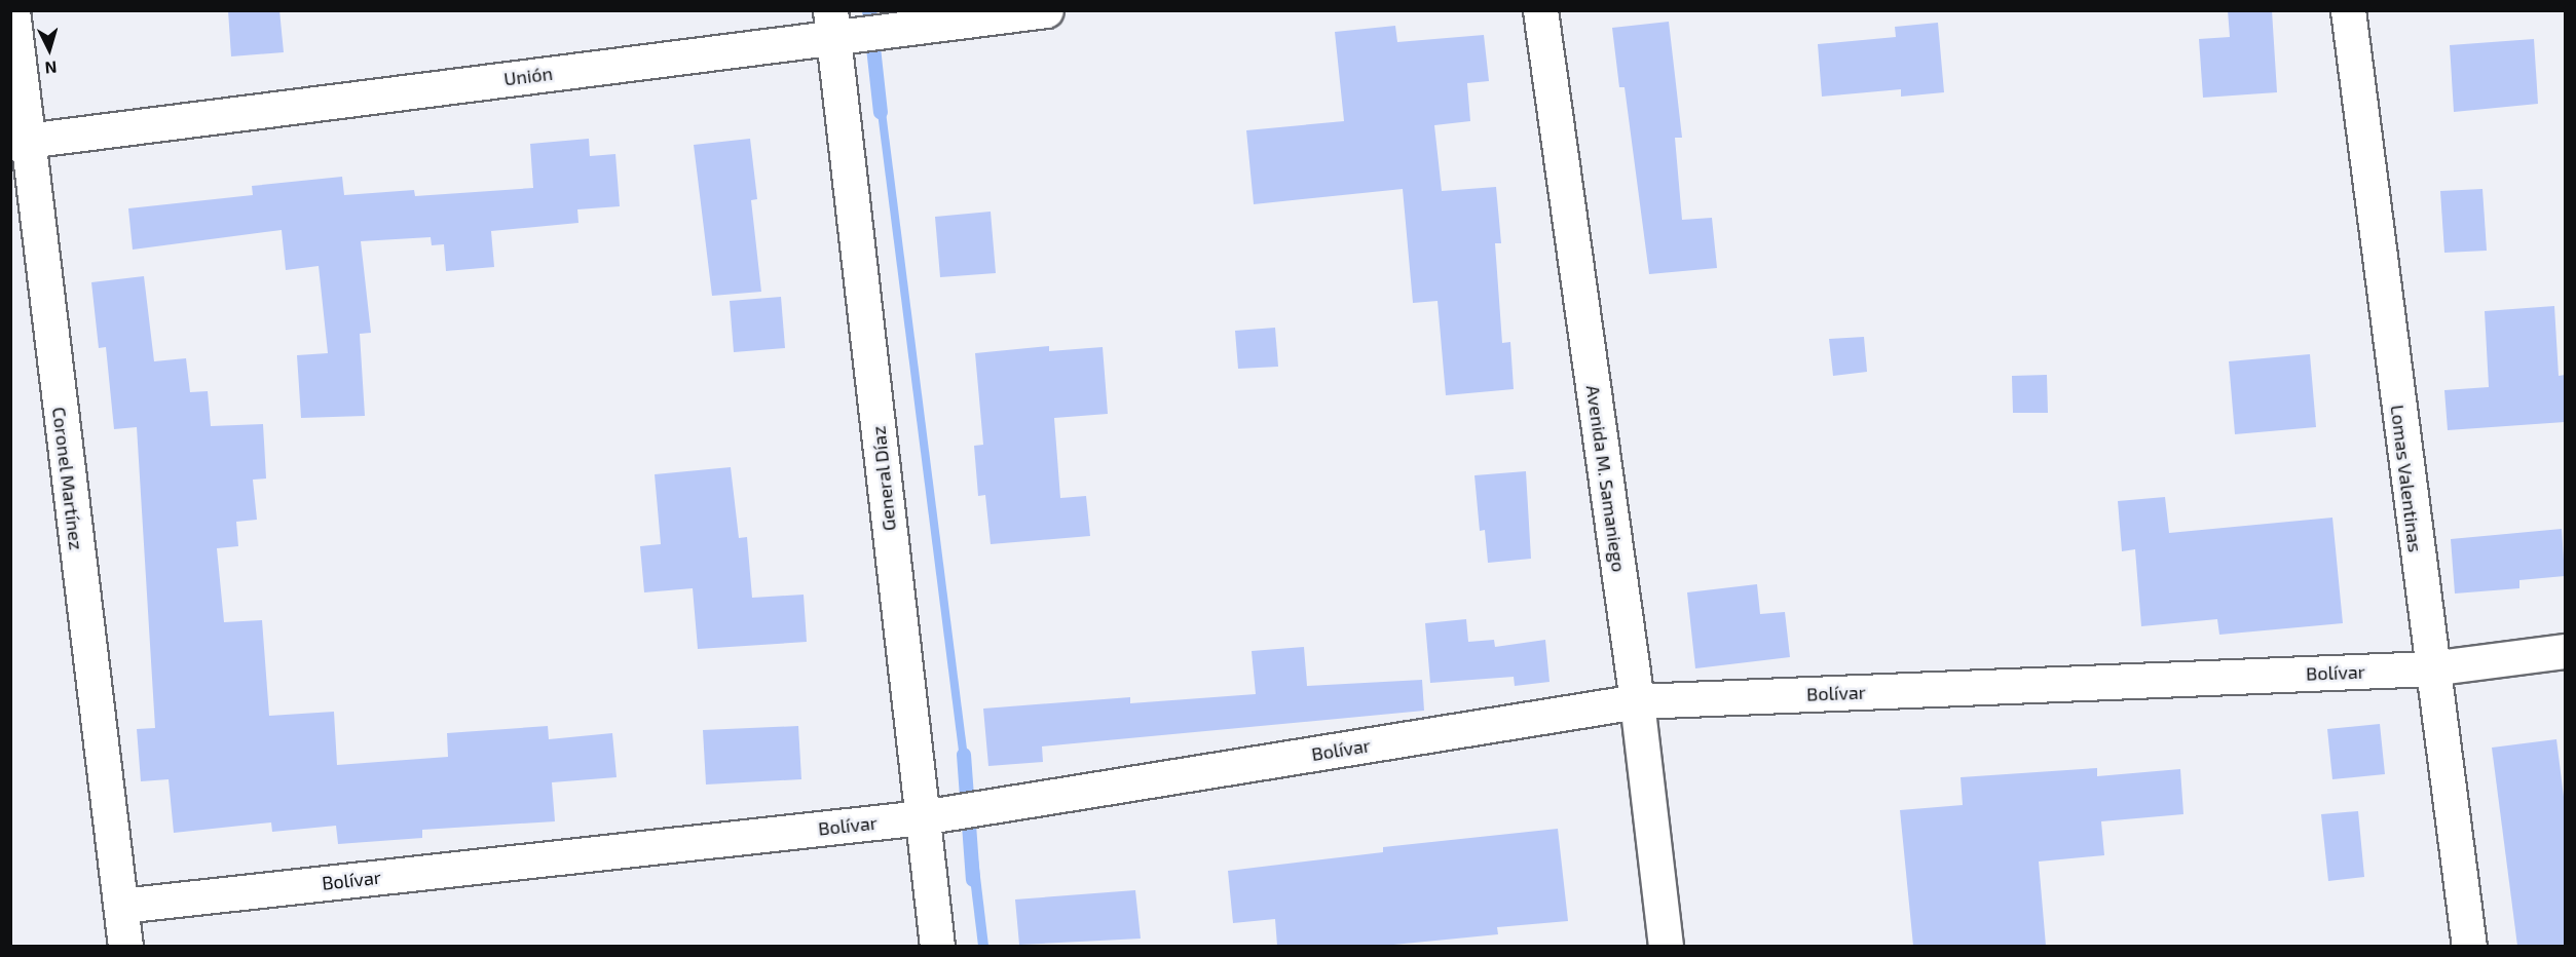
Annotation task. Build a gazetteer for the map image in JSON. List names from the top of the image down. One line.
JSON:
{"streets":{"street":["Unión","Coronel Martínez","General Díaz","Avenida M. Samaniego","Lomas Valentinas","Bolívar"]},"crossings":[["Unión","Coronel Martínez"],["Unión","General Díaz"],["Coronel Martínez","Bolívar"],["General Díaz","Bolívar"],["Avenida M. Samaniego","Bolívar"],["Lomas Valentinas","Bolívar"]],"north":"bottom"}
